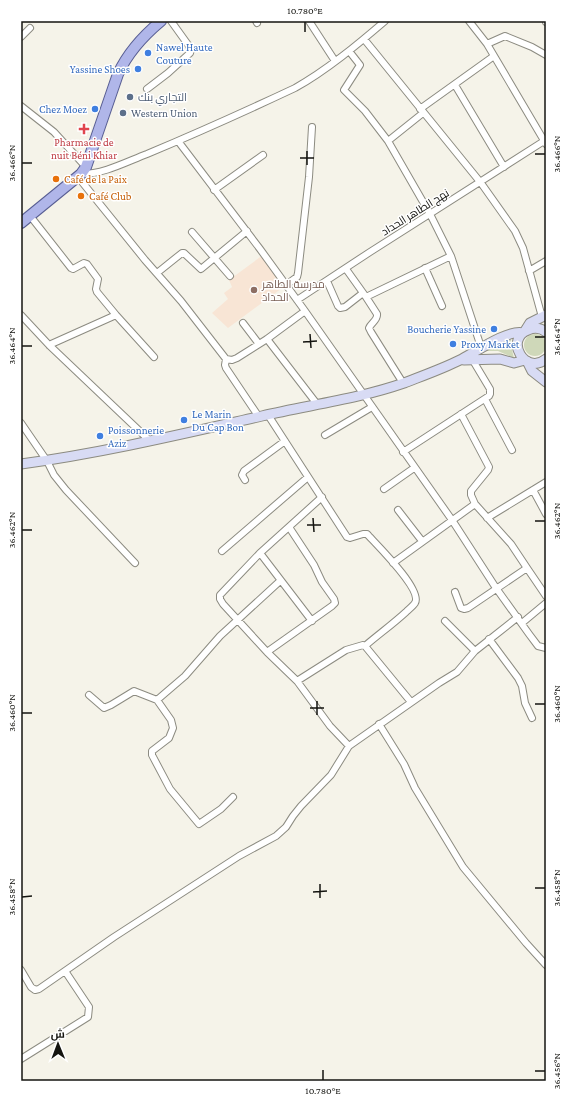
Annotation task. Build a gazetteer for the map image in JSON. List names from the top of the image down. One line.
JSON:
{"streets":{"street":["نهج الطاهر الحداد"]},"places":{"other":["Nawel Haute Couture","Yassine Shoes","التجاري بنك","Chez Moez","Western Union","Café de la Paix","Café Club","مدرسة الطاهر الحداد","Boucherie Yassine","Proxy Market","Le Marin Du Cap Bon","Poissonnerie Aziz"],"health":["Pharmacie de nuit Béni Khiar"]},"north":"top","coordinates":["10.780°E","36.466°N","36.464°N","36.462°N","36.460°N","36.458°N","36.456°N"]}
